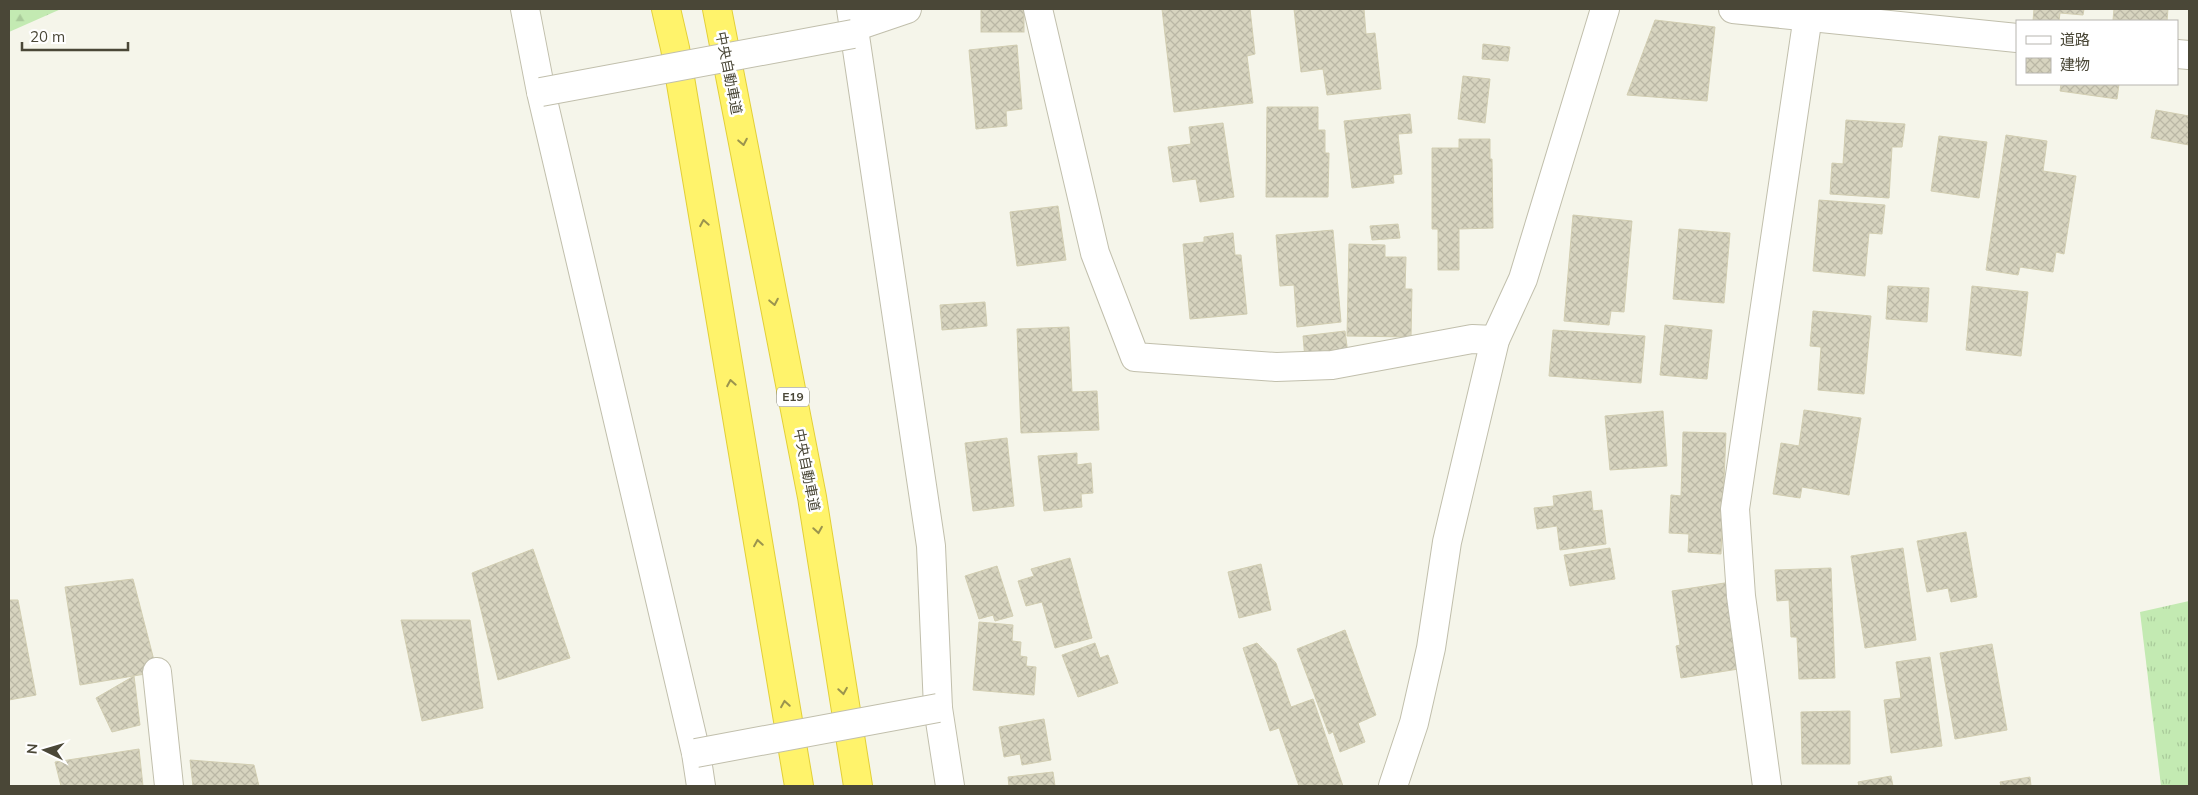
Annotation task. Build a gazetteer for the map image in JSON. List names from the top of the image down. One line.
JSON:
{"streets":{"highway":["中央自動車道","E19"]},"legend":["道路","建物"],"scale_bar":"20 m","north":"left"}
